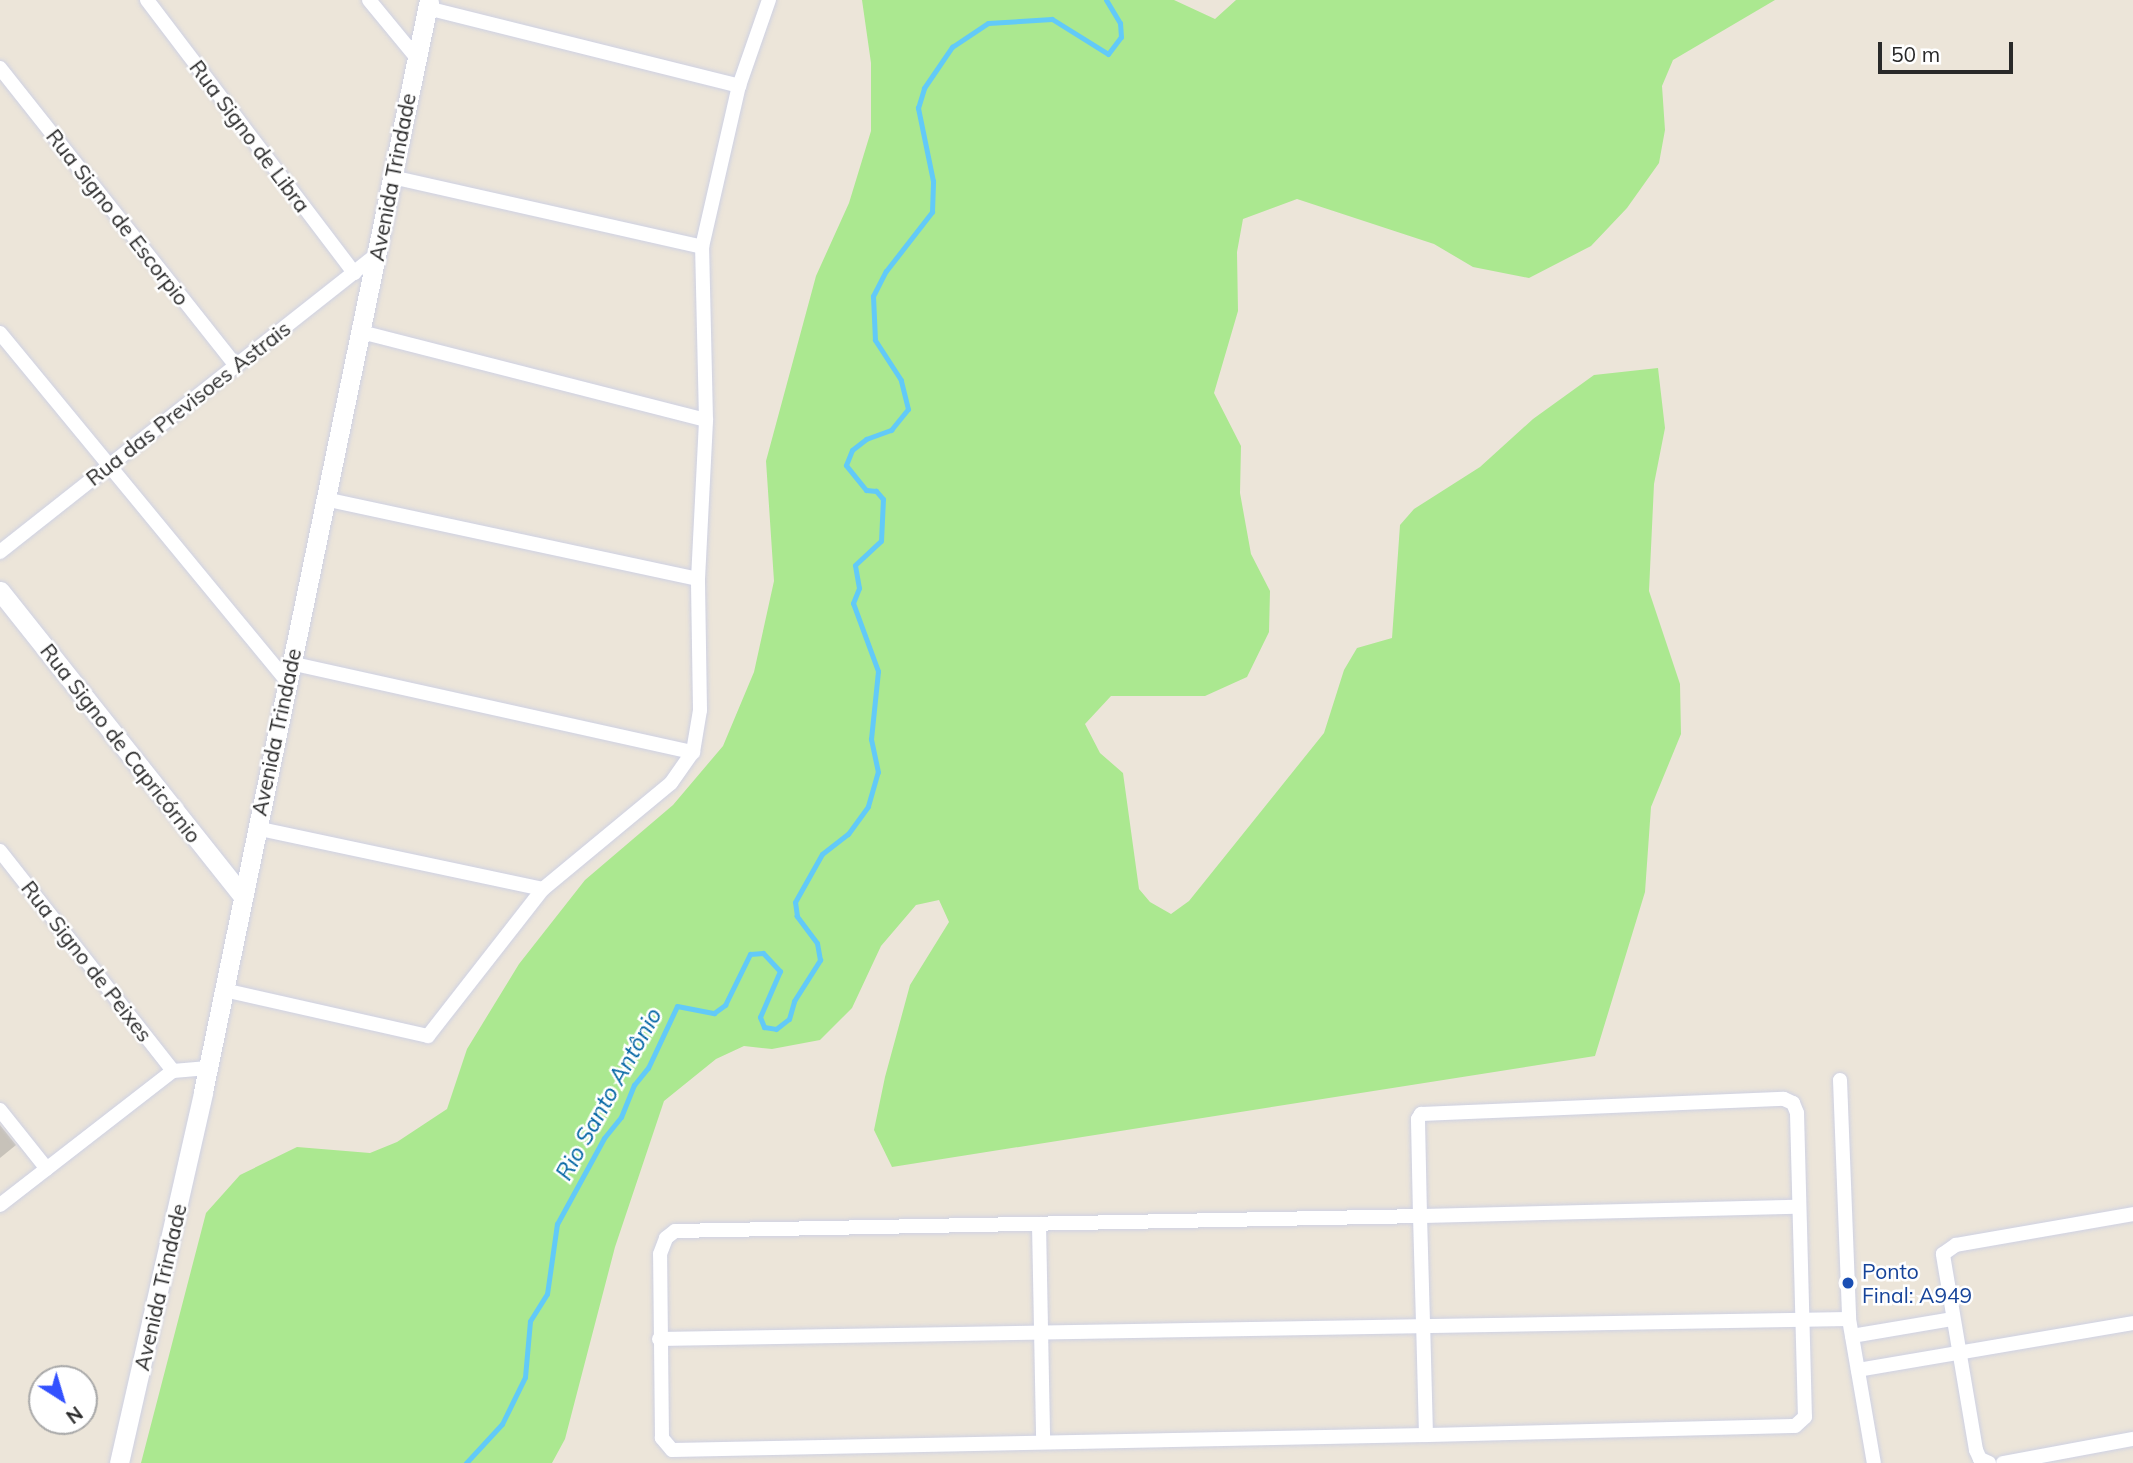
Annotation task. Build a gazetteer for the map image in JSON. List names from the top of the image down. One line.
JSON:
{"streets":{"main road":["Avenida Trindade","Rua Signo de Capricórnio"],"street":["Rua Signo de Libra","Rua Signo de Escorpio","Rua das Previsoes Astrais","Rua Signo de Peixes"]},"crossings":[["Rua Signo de Libra","Rua das Previsoes Astrais"],["Avenida Trindade","Rua das Previsoes Astrais"],["Avenida Trindade","Rua Signo de Capricórnio"],["Rua Signo de Escorpio","Rua das Previsoes Astrais"]],"water":["Rio Santo Antônio"],"places":["Ponto Final: A949"],"scale_bar":"50 m","north":"bottom right"}
